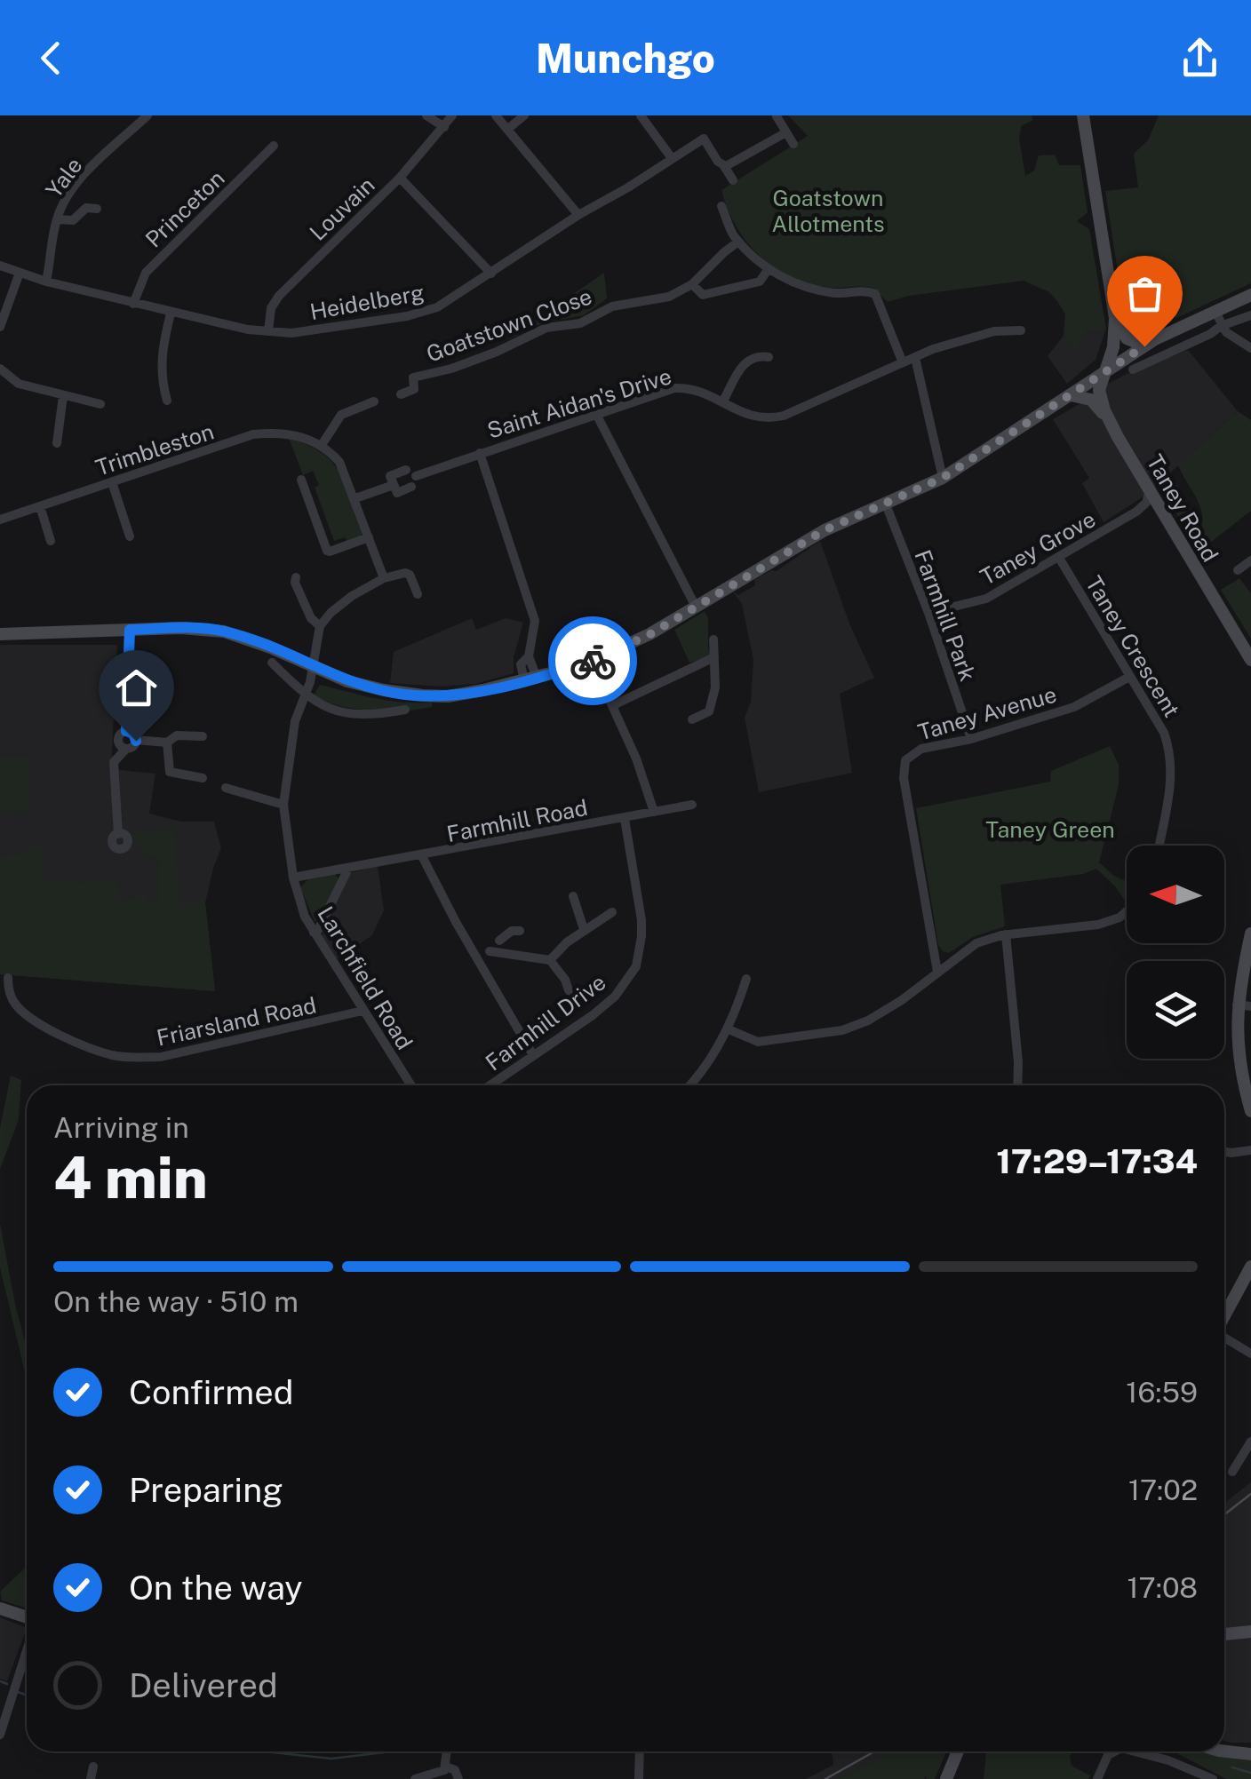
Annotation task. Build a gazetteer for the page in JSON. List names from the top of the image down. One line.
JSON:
{"streets":{"main road":["Taney Road"],"street":["Yale","Princeton","Louvain","Heidelberg","Goatstown Close","Saint Aidan's Drive","Trimbleston","Taney Grove","Farmhill Park","Taney Crescent","Taney Avenue","Farmhill Road","Larchfield Road","Friarsland Road","Farmhill Drive"]},"crossings":[["Yale","Heidelberg"],["Princeton","Heidelberg"],["Louvain","Heidelberg"],["Taney Road","Taney Grove"],["Taney Grove","Farmhill Park"],["Taney Grove","Taney Crescent"],["Farmhill Park","Taney Avenue"],["Taney Crescent","Taney Avenue"],["Farmhill Road","Larchfield Road"],["Farmhill Road","Farmhill Drive"],["Larchfield Road","Friarsland Road"]],"parks":["Goatstown Allotments","Taney Green"],"north":"left","page":{"header":"Munchgo","heading":["4 min","Arriving in","17:29–17:34"],"bar":"On the way · 510 m","list":[["Confirmed","16:59"],["Preparing","17:02"],["On the way","17:08"],"Delivered"]}}
